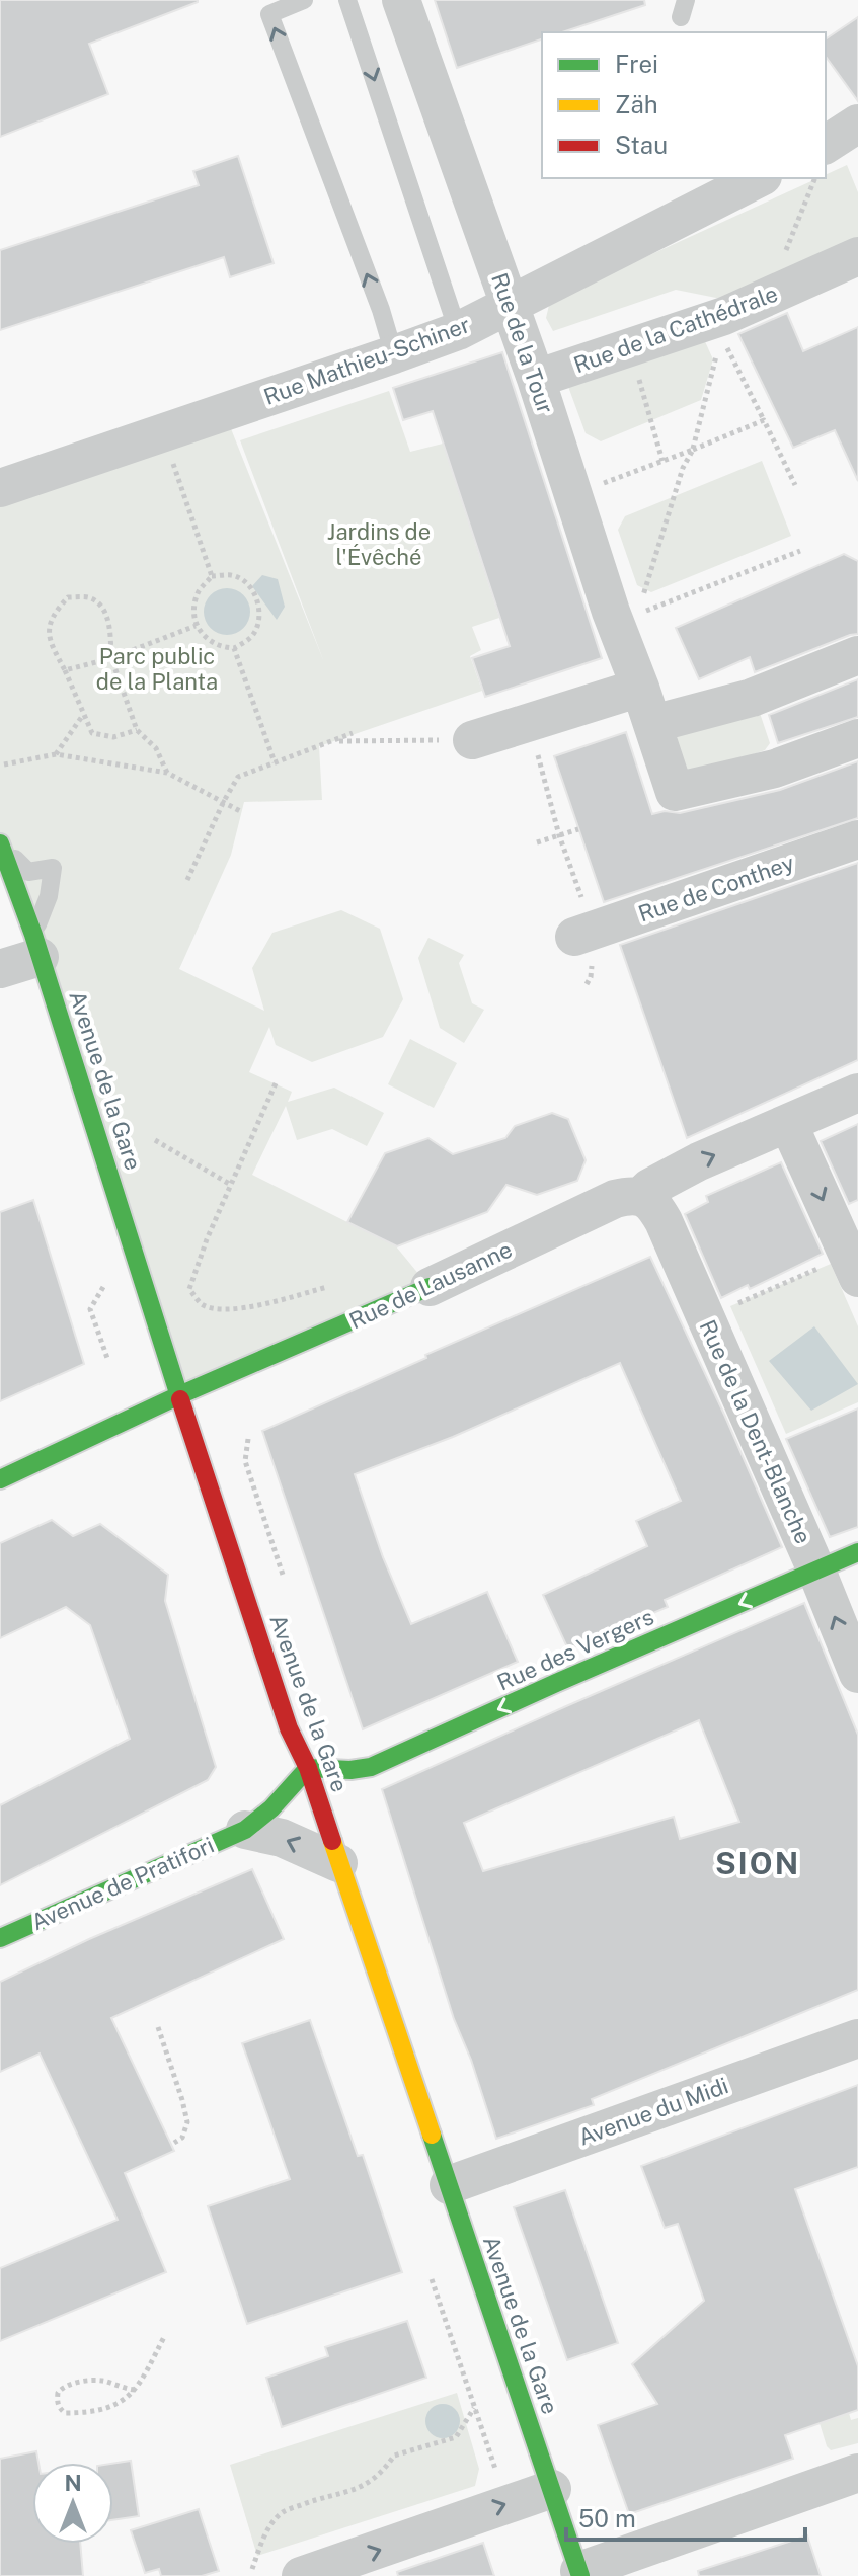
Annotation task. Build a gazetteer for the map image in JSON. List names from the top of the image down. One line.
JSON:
{"streets":{"street":["Rue de la Cathédrale","Rue de la Tour","Rue Mathieu-Schiner","Rue de Conthey","Avenue de la Gare","Rue de Lausanne","Rue de la Dent-Blanche","Rue des Vergers","Avenue de Pratifori","Avenue du Midi"]},"crossings":[["Rue de la Cathédrale","Rue de la Tour"],["Rue de la Tour","Rue Mathieu-Schiner"],["Avenue de la Gare","Rue de Lausanne"],["Avenue de la Gare","Rue des Vergers"],["Avenue de la Gare","Avenue de Pratifori"],["Avenue de la Gare","Avenue du Midi"],["Rue de Lausanne","Rue de la Dent-Blanche"],["Rue de la Dent-Blanche","Rue des Vergers"],["Rue des Vergers","Avenue de Pratifori"]],"one_way":["Rue des Vergers"],"districts":["SION"],"parks":["Jardins de l'Évêché","Parc public de la Planta"],"legend":["Frei","Zäh","Stau"],"scale_bar":"50 m","north":"top"}
